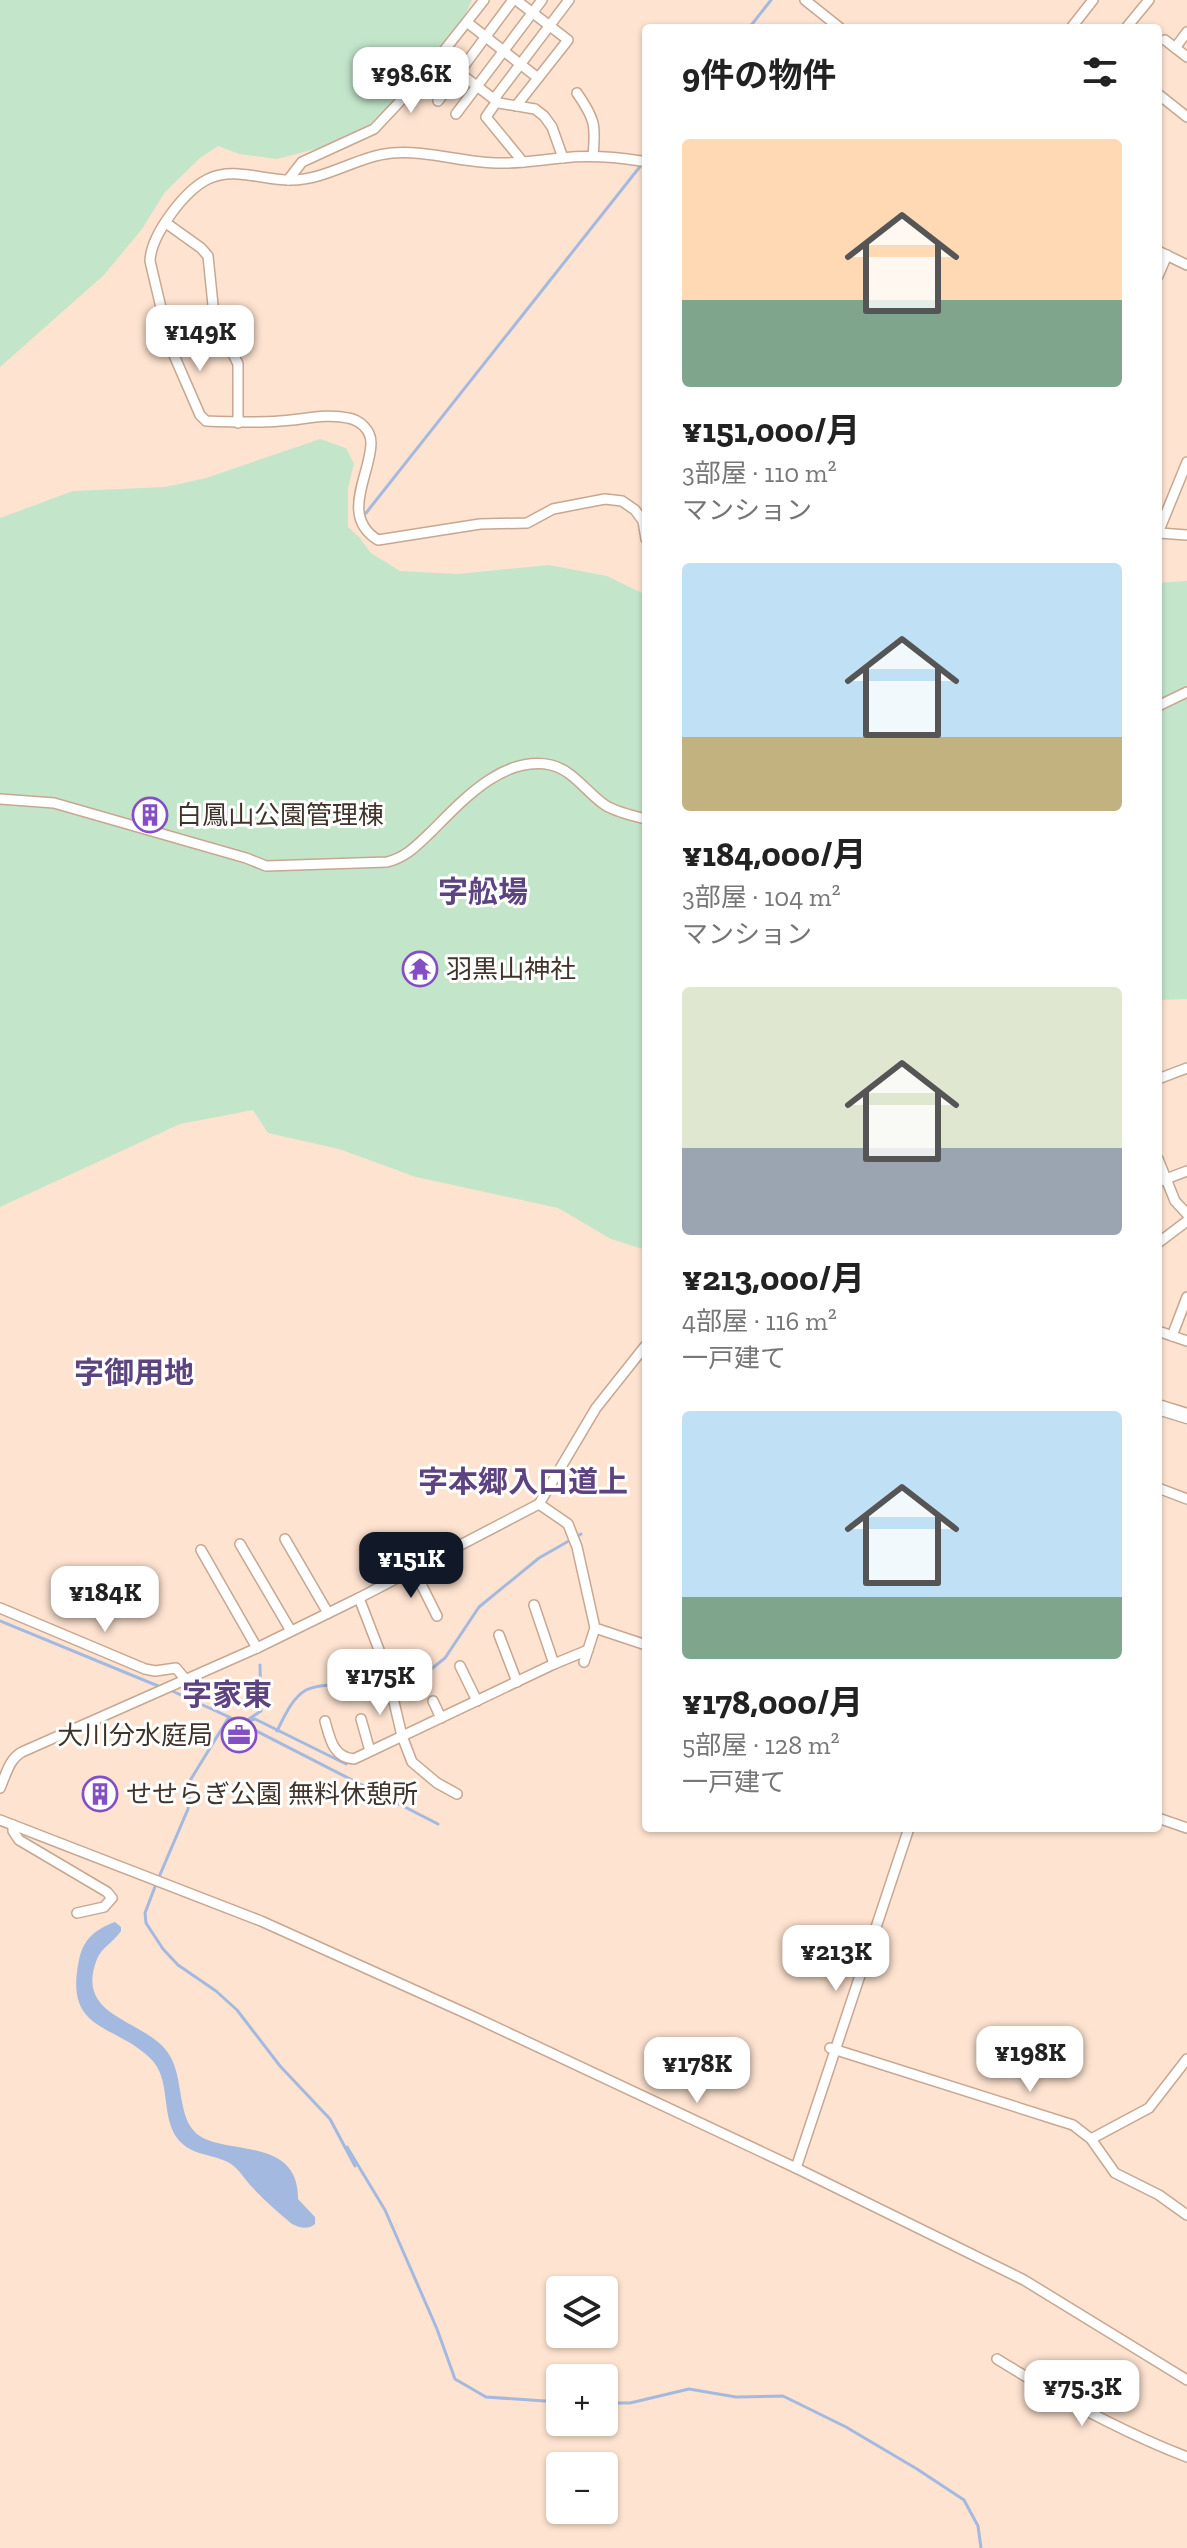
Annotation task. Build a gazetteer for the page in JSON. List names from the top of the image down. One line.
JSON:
{"districts":["字舩場","字御用地","字本郷入口道上","字家東"],"places":{"building":["白鳳山公園管理棟","せせらぎ公園 無料休憩所"],"temple":["羽黒山神社"],"office":["大川分水庭局"]},"page":{"heading":"9件の物件","price":["¥98.6K","¥149K","¥151K","¥184K","¥175K","¥213K","¥198K","¥178K","¥75.3K"],"list":[{"name":"¥151,000/月","note":"3部屋 · 110 m² · マンション"},{"name":"¥184,000/月","note":"3部屋 · 104 m² · マンション"},{"name":"¥213,000/月","note":"4部屋 · 116 m² · 一戸建て"},{"name":"¥178,000/月","note":"5部屋 · 128 m² · 一戸建て"}],"map_buttons":["+","−"]}}
